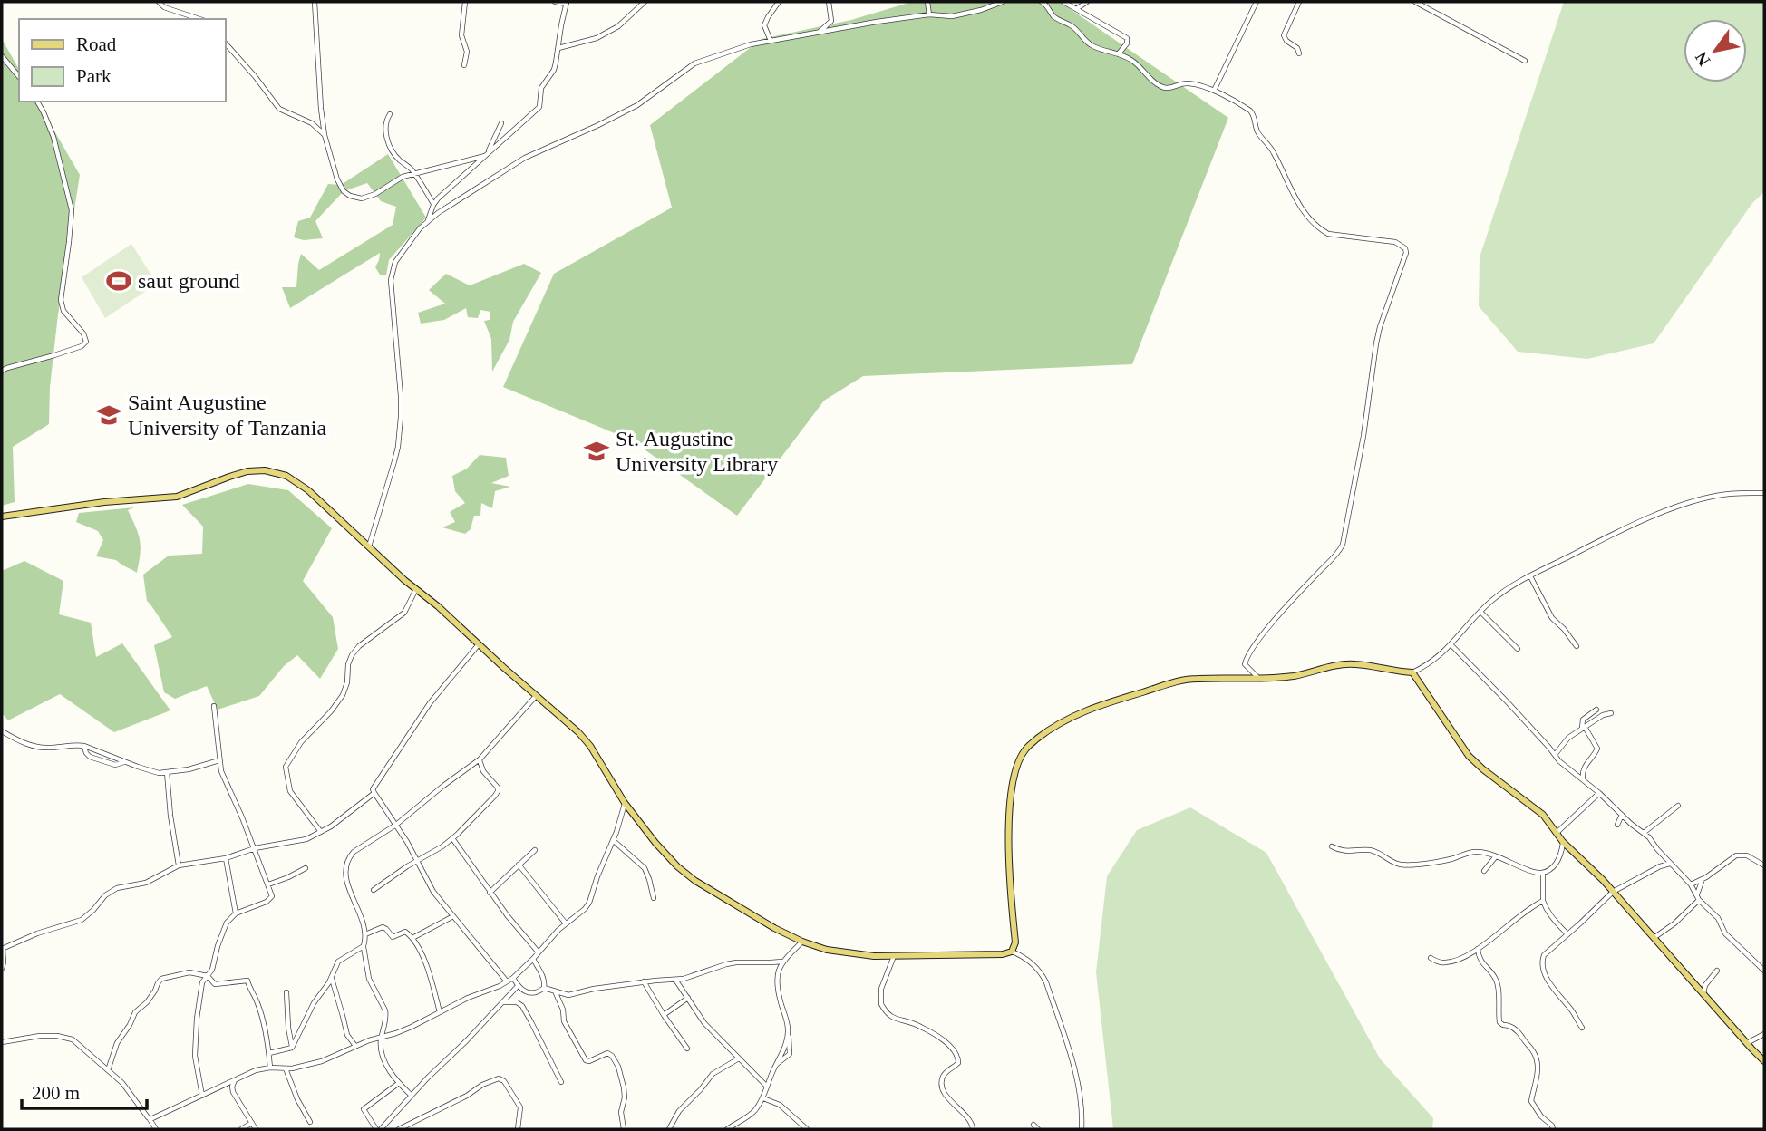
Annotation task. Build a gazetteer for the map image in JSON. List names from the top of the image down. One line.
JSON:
{"places":{"sports":["saut ground"],"school or university":["Saint Augustine University of Tanzania","St. Augustine University Library"]},"legend":["Road","Park"],"scale_bar":"200 m","north":"bottom left"}
